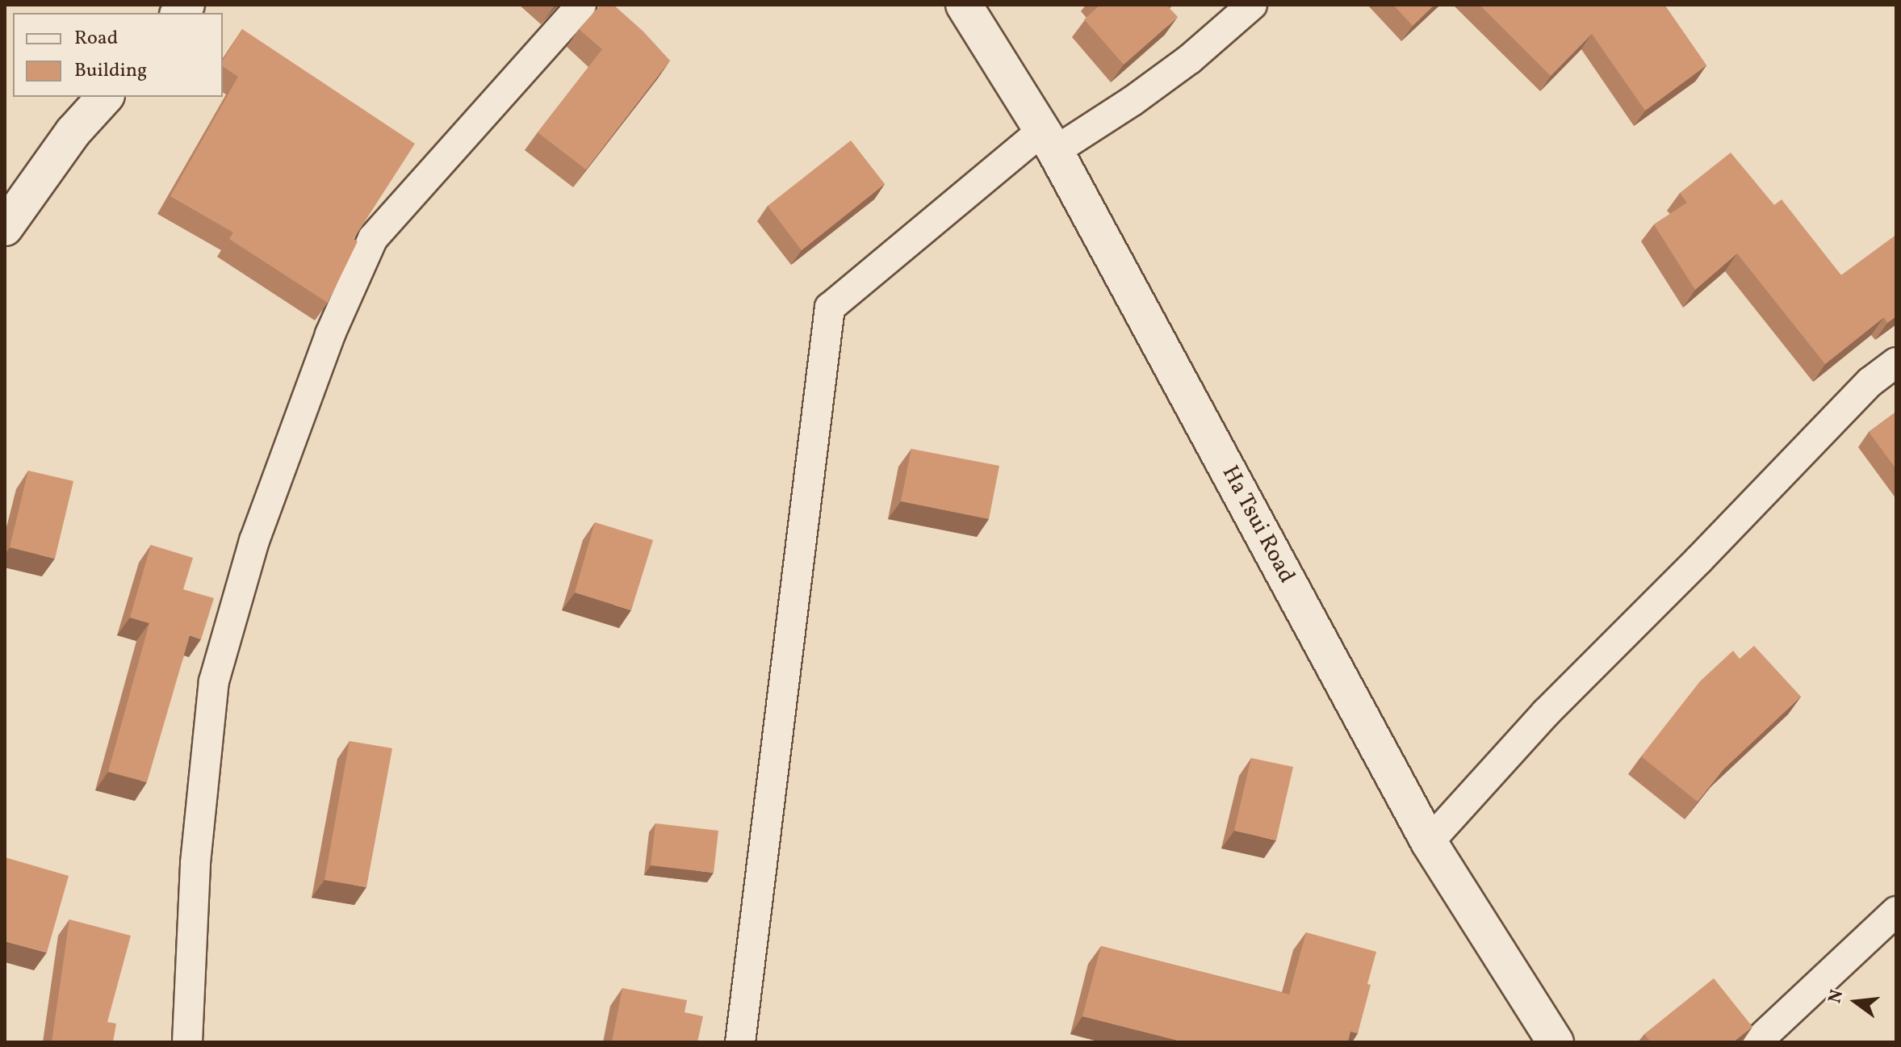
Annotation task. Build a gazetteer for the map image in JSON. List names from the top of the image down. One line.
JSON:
{"streets":{"street":["Ha Tsui Road"]},"legend":["Road","Building"],"north":"left"}
